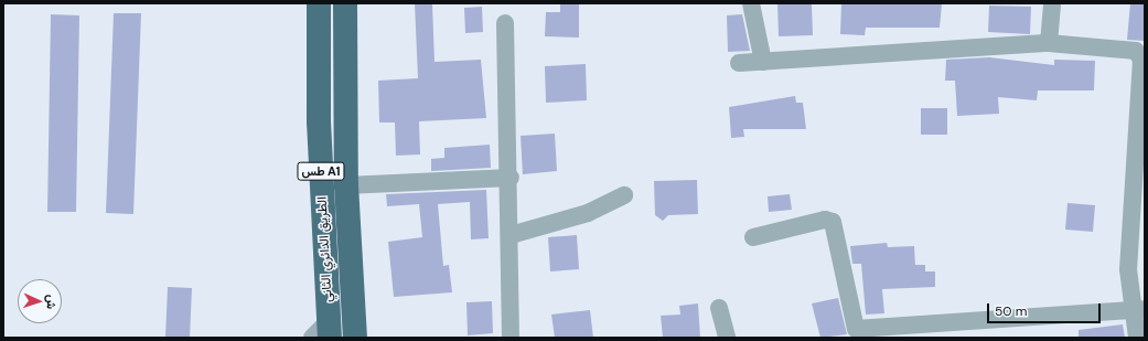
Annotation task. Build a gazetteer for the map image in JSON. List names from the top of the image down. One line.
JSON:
{"streets":{"highway":["طس A1","الطريق الدائري الثاني"]},"scale_bar":"50 m","north":"right"}
